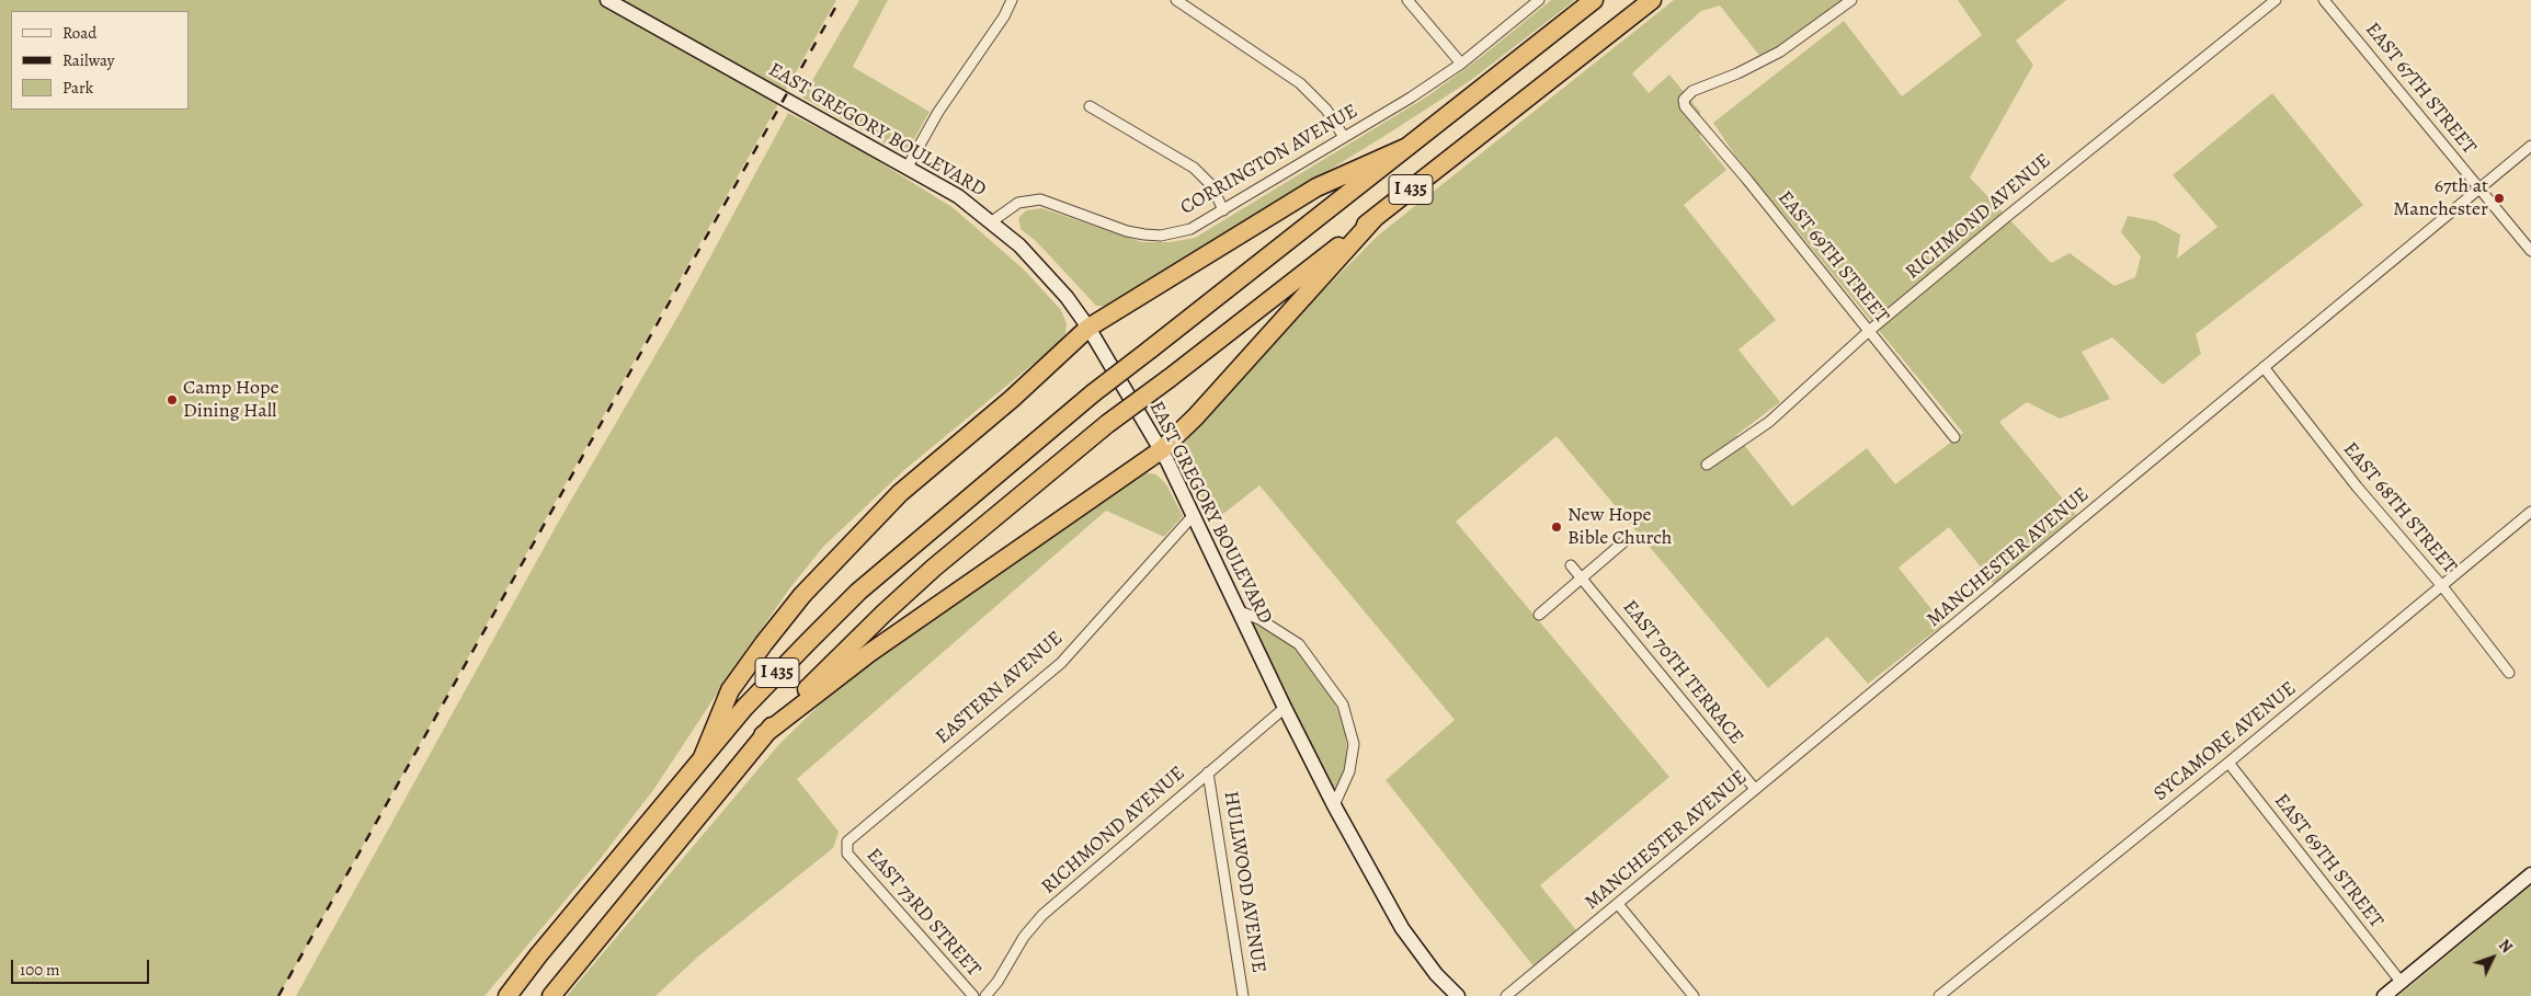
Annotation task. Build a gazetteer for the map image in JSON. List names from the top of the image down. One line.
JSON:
{"streets":{"highway":["I 435"],"main road":["EAST GREGORY BOULEVARD"],"street":["EAST 67TH STREET","CORRINGTON AVENUE","RICHMOND AVENUE","EAST 69TH STREET","EAST 68TH STREET","MANCHESTER AVENUE","EAST 70TH TERRACE","EASTERN AVENUE","SYCAMORE AVENUE","HULLWOOD AVENUE","EAST 73RD STREET"]},"crossings":[["EAST 67TH STREET","MANCHESTER AVENUE"],["EAST GREGORY BOULEVARD","CORRINGTON AVENUE"],["EAST GREGORY BOULEVARD","RICHMOND AVENUE"],["EAST GREGORY BOULEVARD","EASTERN AVENUE"],["RICHMOND AVENUE","EAST 69TH STREET"],["RICHMOND AVENUE","HULLWOOD AVENUE"],["EAST 69TH STREET","SYCAMORE AVENUE"],["EAST 68TH STREET","MANCHESTER AVENUE"],["EAST 68TH STREET","SYCAMORE AVENUE"],["MANCHESTER AVENUE","EAST 70TH TERRACE"],["EASTERN AVENUE","EAST 73RD STREET"]],"places":["67th at Manchester","Camp Hope Dining Hall","New Hope Bible Church"],"legend":["Road","Railway","Park"],"scale_bar":"100 m","north":"top right"}
